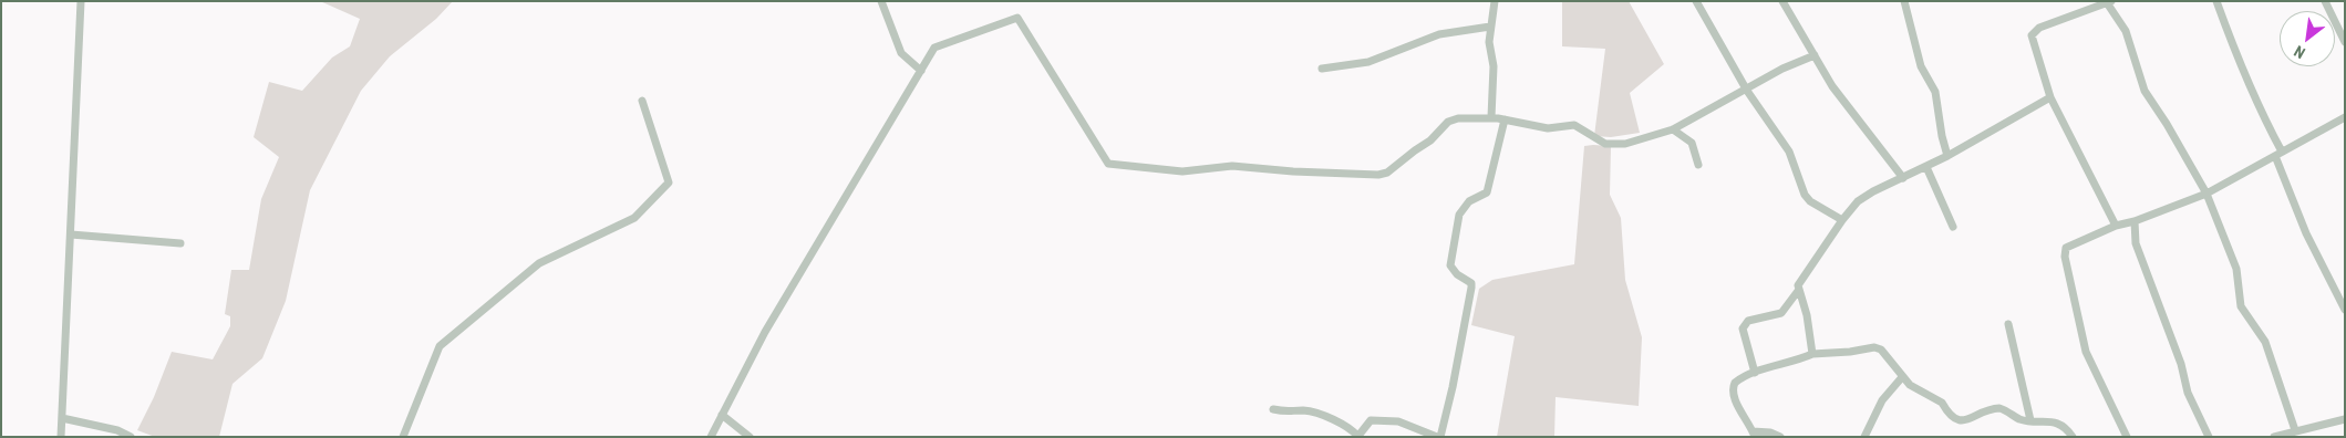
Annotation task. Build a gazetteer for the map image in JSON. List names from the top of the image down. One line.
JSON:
{"north":"bottom left"}
